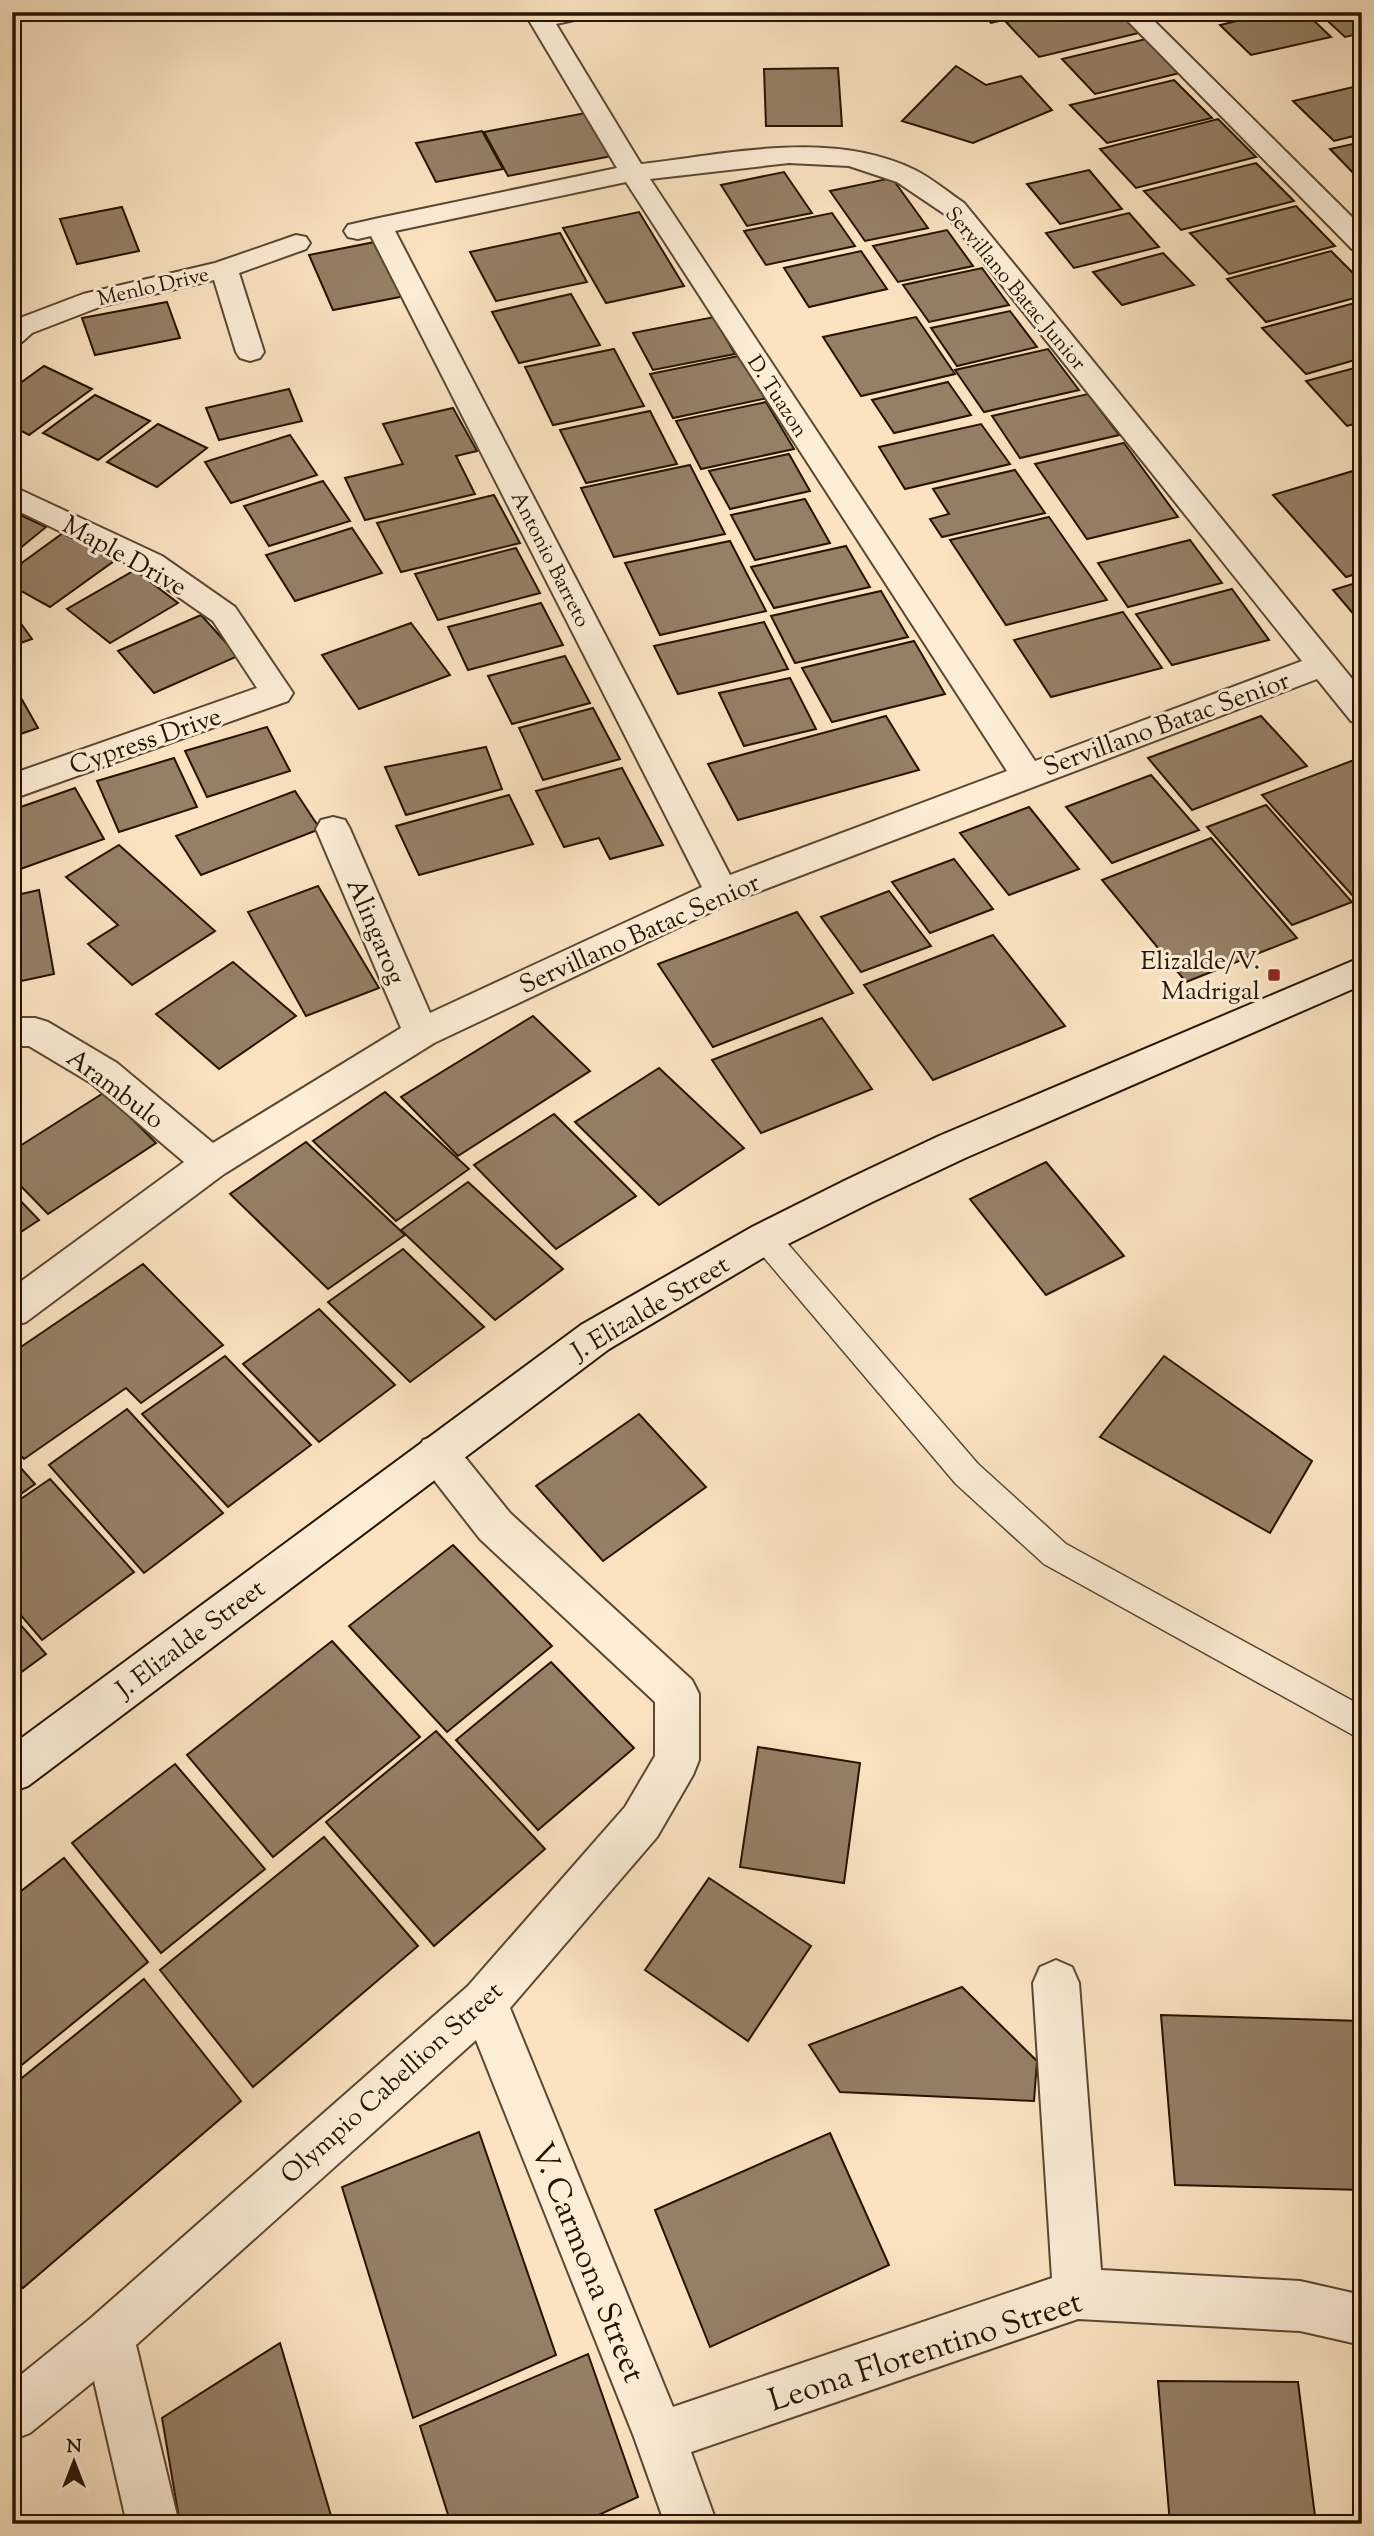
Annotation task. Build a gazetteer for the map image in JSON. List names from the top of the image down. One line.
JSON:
{"streets":{"street":["Menlo Drive","Servillano Batac Junior","D. Tuazon","Maple Drive","Antonio Barreto","Servillano Batac Senior","Cypress Drive","Alingarog","Arambulo","J. Elizalde Street","Olympio Cabellion Street","V. Carmona Street","Leona Florentino Street"]},"crossings":[["Servillano Batac Junior","D. Tuazon"],["Servillano Batac Junior","Antonio Barreto"],["Servillano Batac Junior","Servillano Batac Senior"],["D. Tuazon","Servillano Batac Senior"],["Maple Drive","Cypress Drive"],["Antonio Barreto","Servillano Batac Senior"],["Servillano Batac Senior","Alingarog"],["Servillano Batac Senior","Arambulo"],["J. Elizalde Street","Olympio Cabellion Street"],["Olympio Cabellion Street","V. Carmona Street"],["V. Carmona Street","Leona Florentino Street"]],"places":{"transit":["Elizalde/V. Madrigal"]},"north":"top"}
